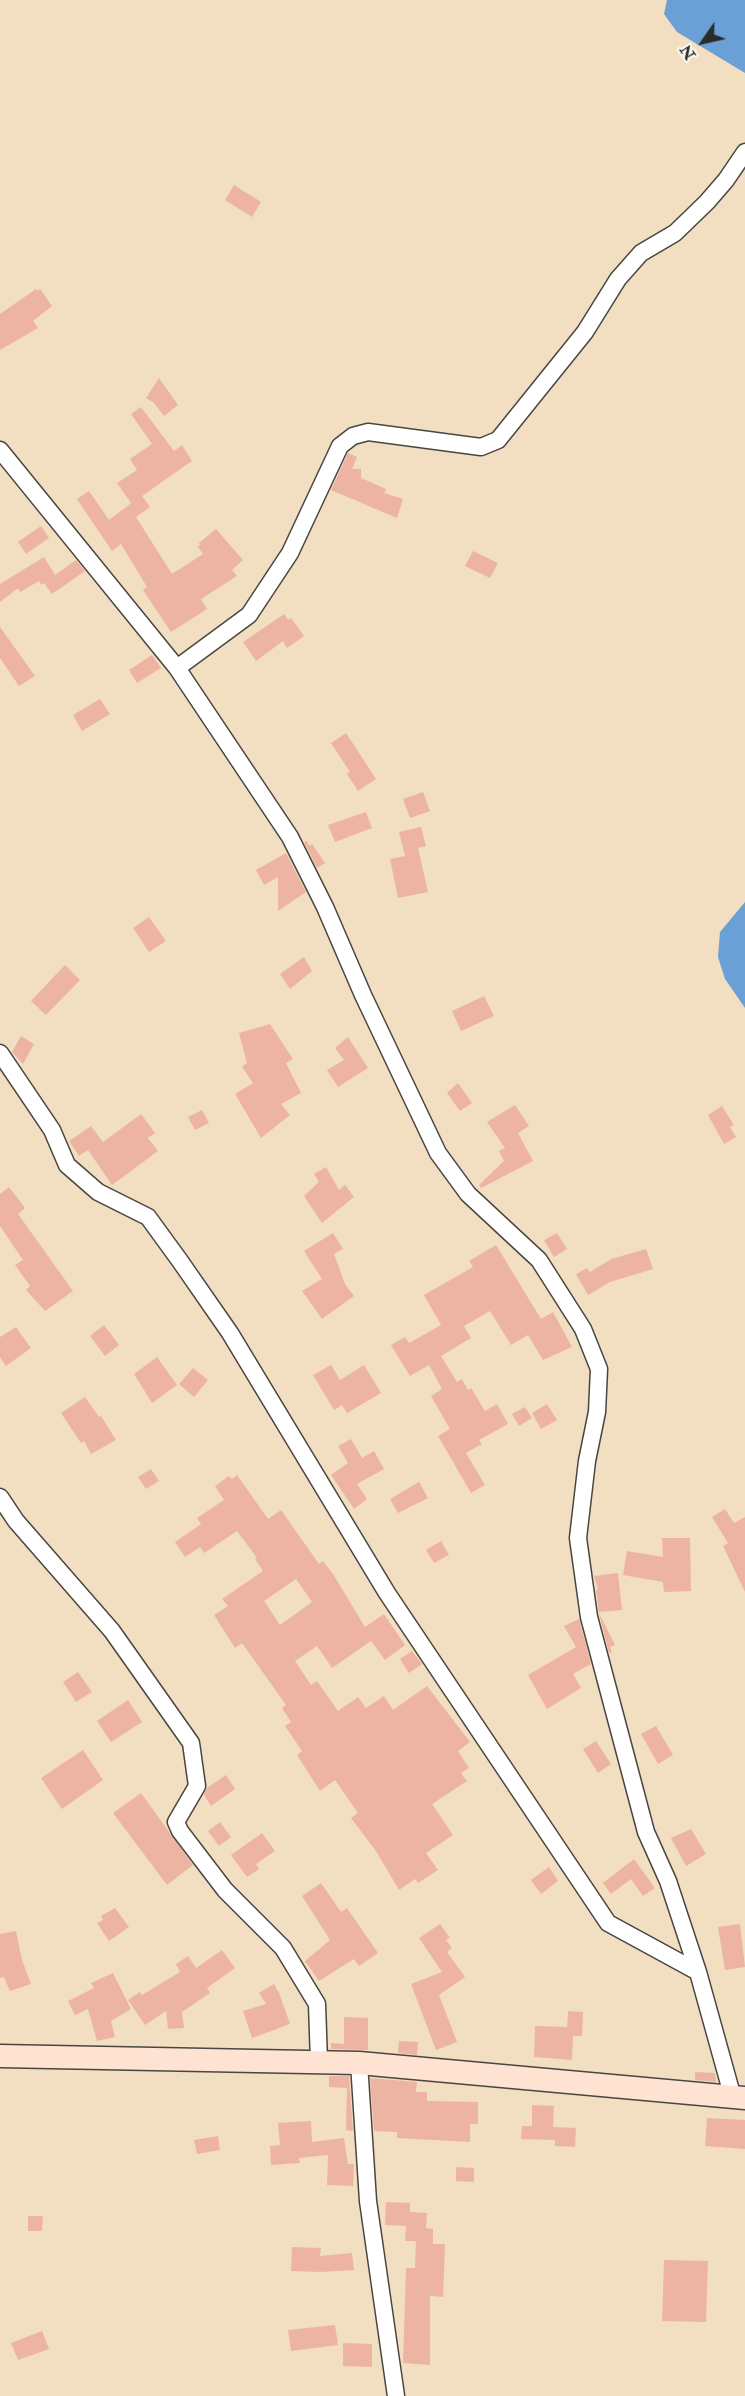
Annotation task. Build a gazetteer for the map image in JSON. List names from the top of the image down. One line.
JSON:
{"north":"bottom left"}
